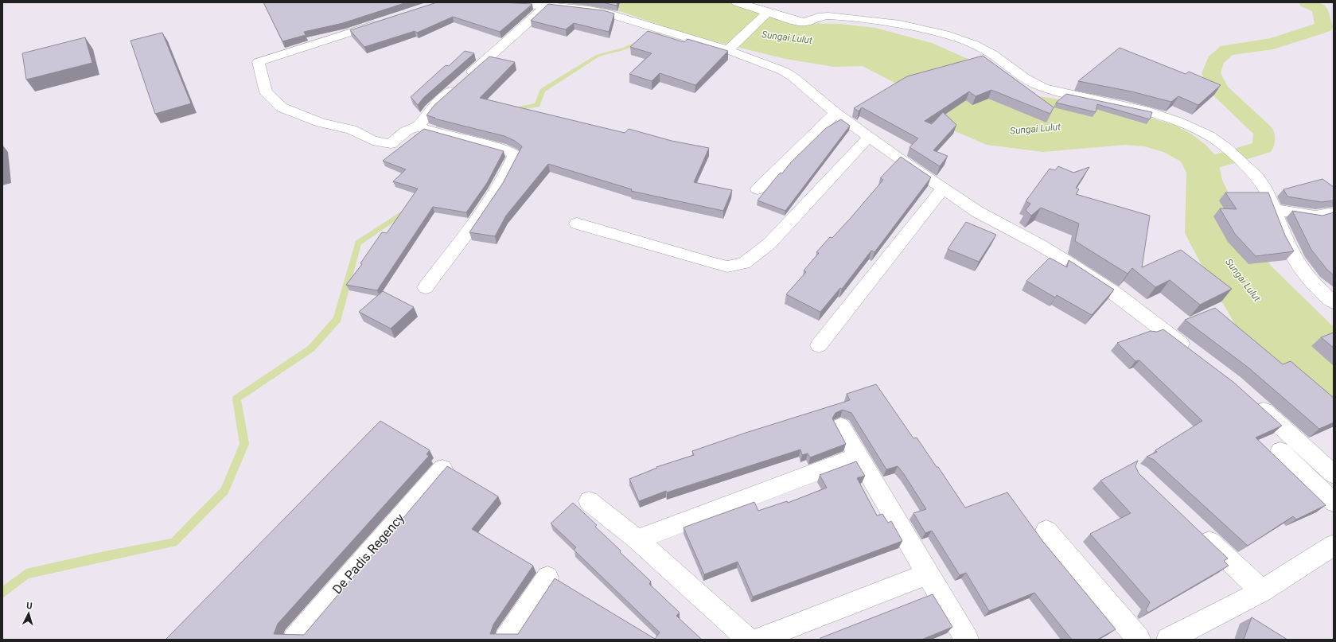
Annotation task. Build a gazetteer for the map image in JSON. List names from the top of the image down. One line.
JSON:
{"streets":{"street":["De Padis Regency"]},"water":["Sungai Lulut"],"north":"top"}
